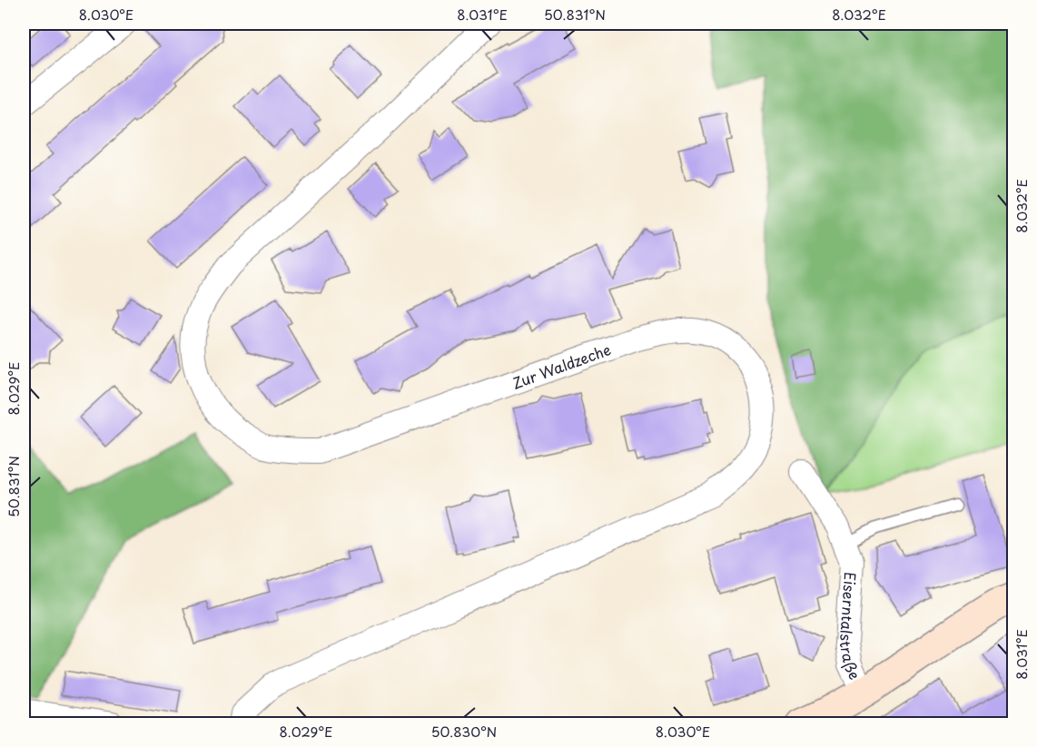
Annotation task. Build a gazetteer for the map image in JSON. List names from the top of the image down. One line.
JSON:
{"streets":{"main road":["Eiserntalstraße"],"street":["Zur Waldzeche"]},"coordinates":["8.030°E","8.031°E","50.831°N","8.032°E","8.029°E","50.830°N"]}
